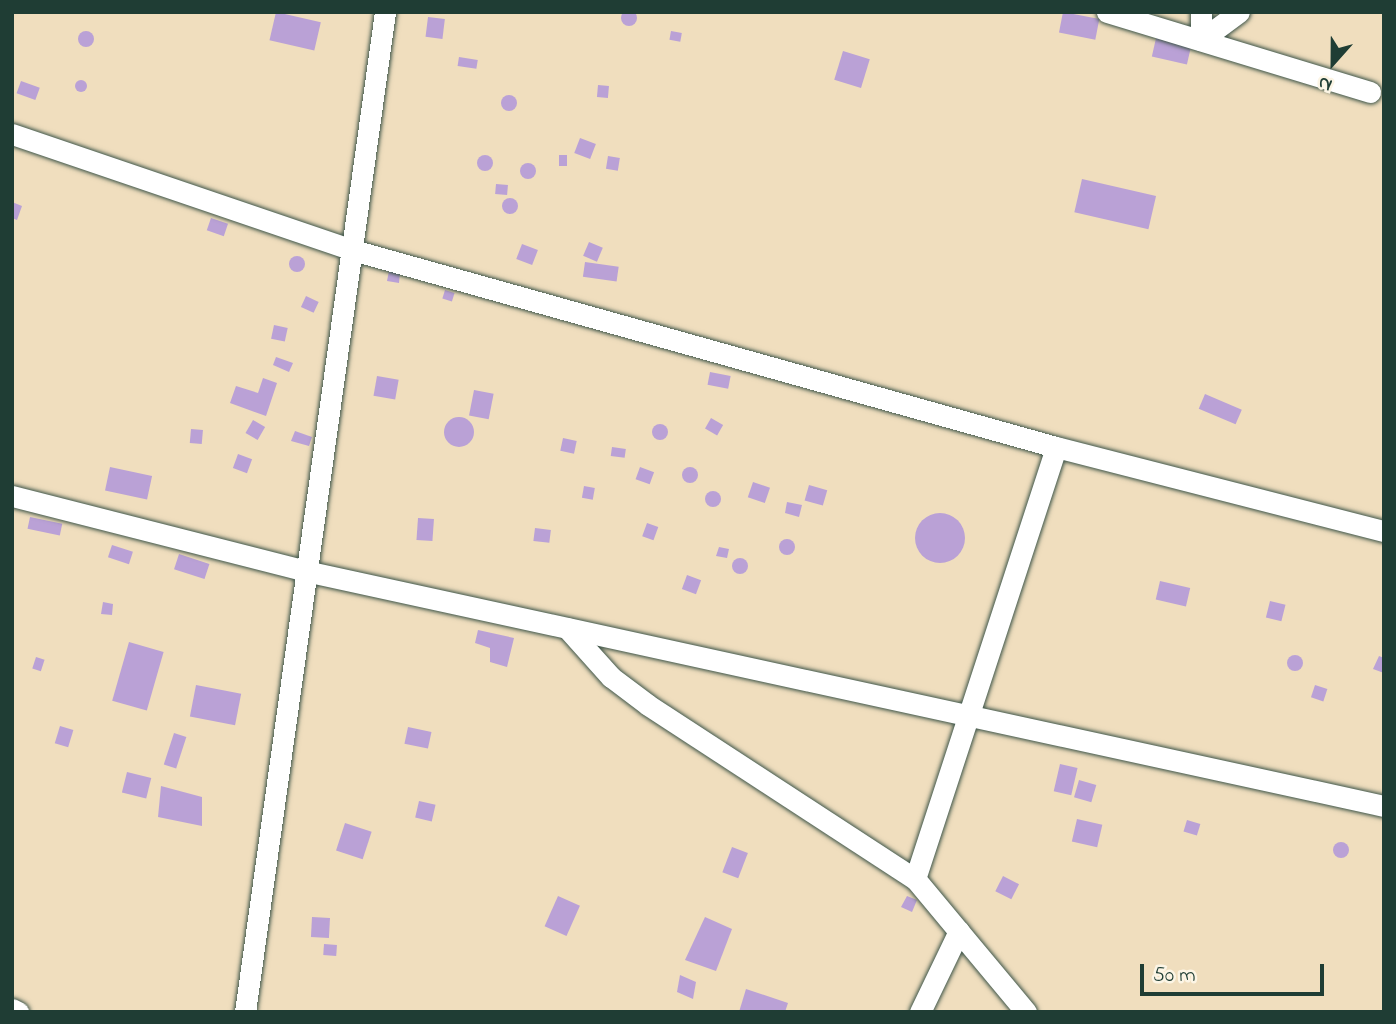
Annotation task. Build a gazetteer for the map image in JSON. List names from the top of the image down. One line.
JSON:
{"scale_bar":"50 m","north":"bottom"}
